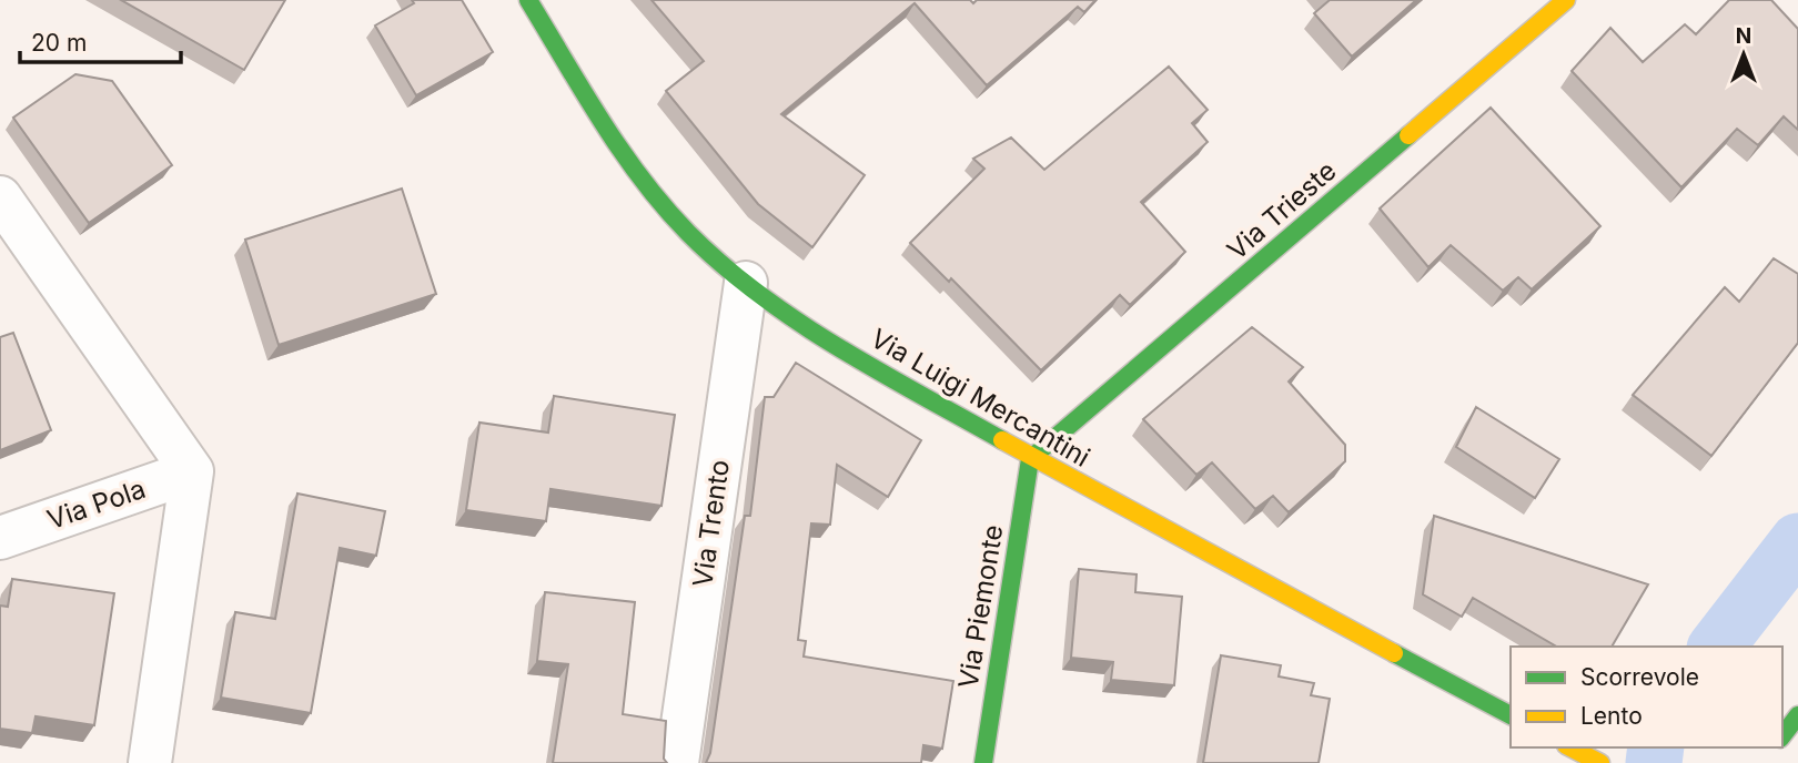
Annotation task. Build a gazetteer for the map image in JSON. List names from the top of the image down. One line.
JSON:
{"streets":{"street":["Via Trieste","Via Luigi Mercantini","Via Pola","Via Trento","Via Piemonte"]},"crossings":[["Via Trieste","Via Luigi Mercantini"],["Via Trieste","Via Piemonte"],["Via Luigi Mercantini","Via Trento"],["Via Luigi Mercantini","Via Piemonte"]],"legend":["Scorrevole","Lento"],"scale_bar":"20 m","north":"top"}
